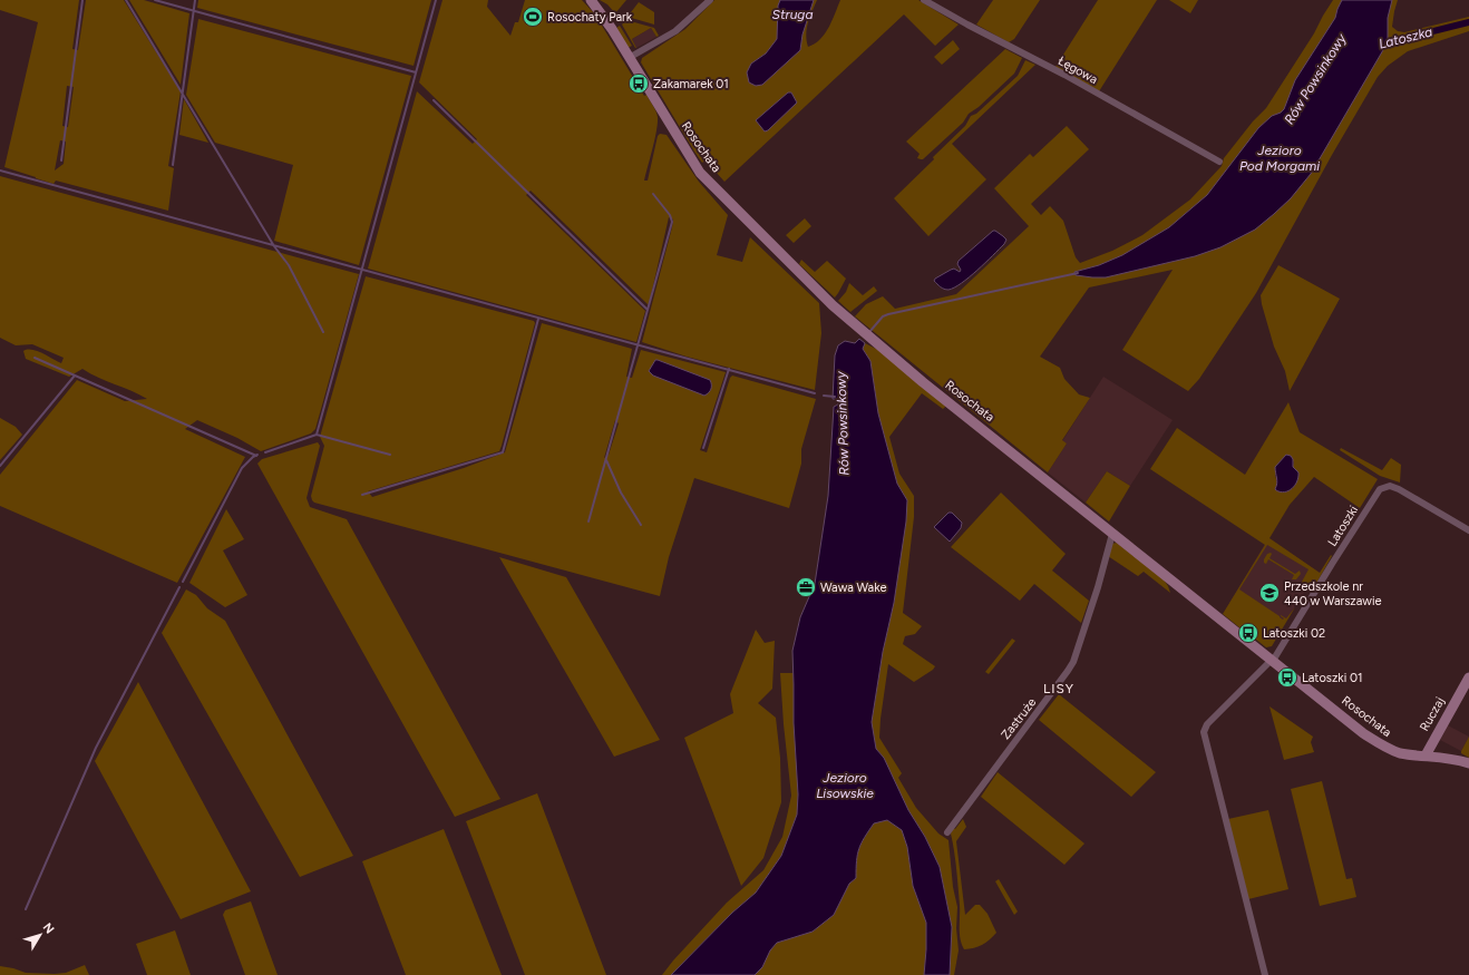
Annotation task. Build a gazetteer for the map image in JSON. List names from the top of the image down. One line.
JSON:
{"streets":{"street":["Łęgowa","Rosochata","Latoszki","Ruczaj","Zastruże"]},"crossings":[["Rosochata","Latoszki"],["Rosochata","Ruczaj"],["Rosochata","Zastruże"]],"districts":["LISY"],"water":["Struga","Latoszka","Rów Powsinkowy","Jezioro Pod Morgami","Jezioro Lisowskie"],"places":{"sports":["Rosochaty Park"],"bus stop":["Zakamarek 01","Latoszki 02","Latoszki 01"],"office":["Wawa Wake"],"school or university":["Przedszkole nr 440 w Warszawie"]},"north":"top right"}
